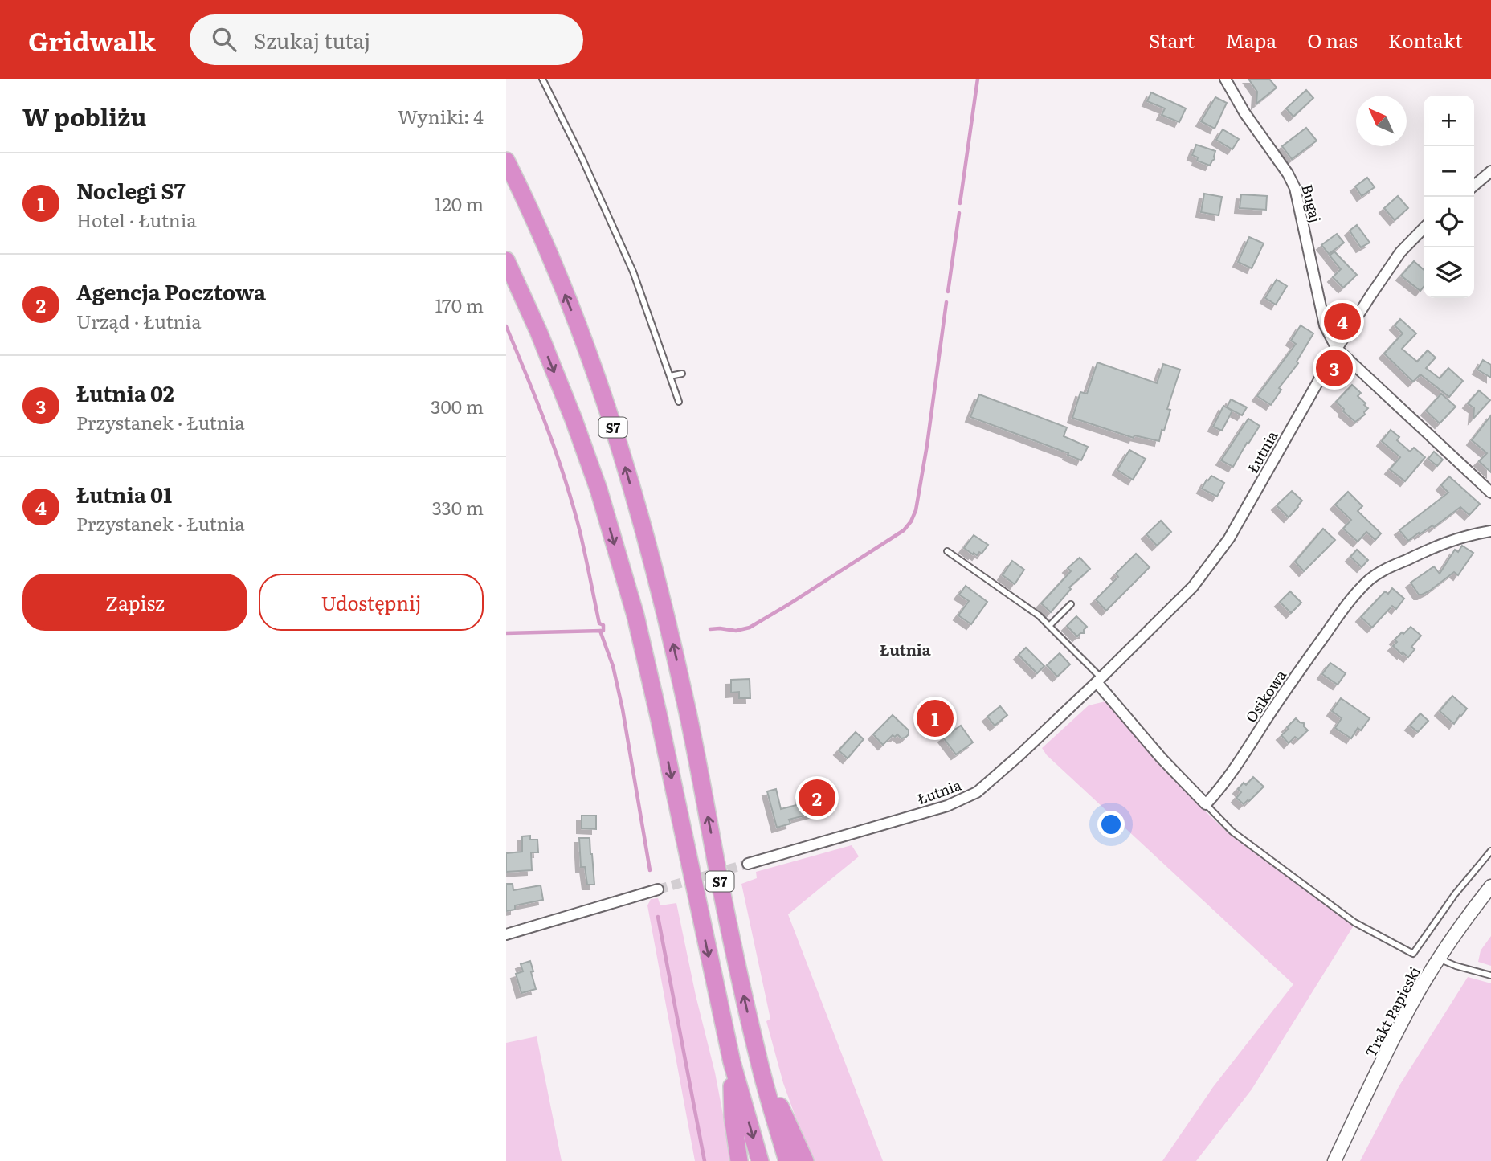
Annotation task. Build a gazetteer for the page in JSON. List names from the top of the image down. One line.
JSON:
{"streets":{"highway":["S7"],"street":["Bugaj","Łutnia","Osikowa","Trakt Papieski"]},"crossings":[["Bugaj","Łutnia"]],"districts":["Łutnia"],"north":"top left","page":{"header":"Gridwalk","search":"Szukaj tutaj","nav":["Start","Mapa","O nas","Kontakt"],"heading":["W pobliżu","Wyniki: 4"],"map_buttons":["+","−"],"list":[{"mark":"1","name":"Noclegi S7","note":"Hotel · Łutnia","value":"120 m"},{"mark":"2","name":"Agencja Pocztowa","note":"Urząd · Łutnia","value":"170 m"},{"mark":"3","name":"Łutnia 02","note":"Przystanek · Łutnia","value":"300 m"},{"mark":"4","name":"Łutnia 01","note":"Przystanek · Łutnia","value":"330 m"}],"pins":["4","3","1","2"],"buttons":["Zapisz","Udostępnij"]}}
